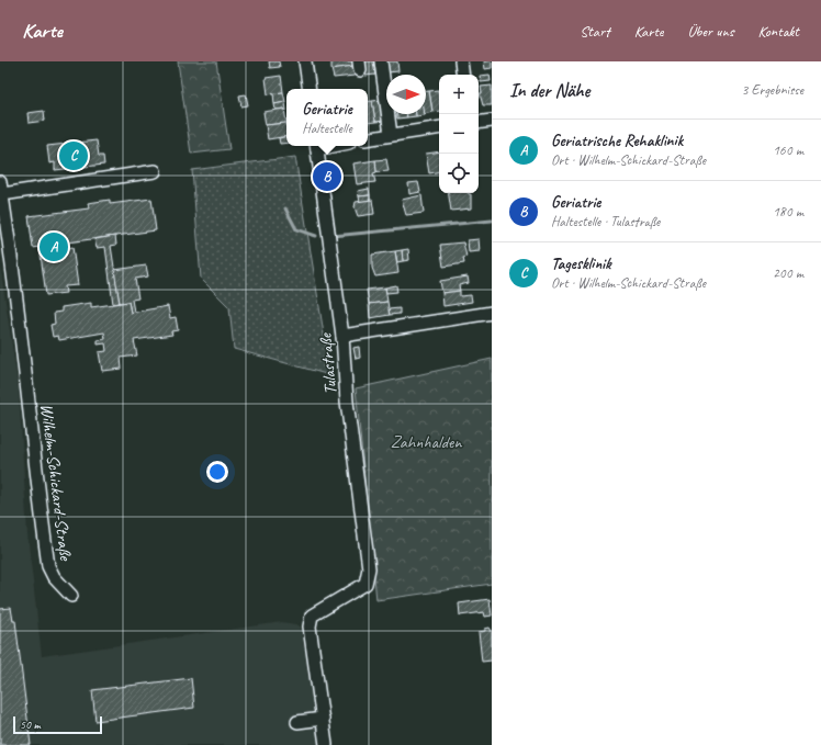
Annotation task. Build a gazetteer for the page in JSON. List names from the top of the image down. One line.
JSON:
{"streets":{"street":["Tulastraße","Wilhelm-Schickard-Straße"]},"parks":["Zahnhalden"],"scale_bar":"50 m","north":"right","page":{"header":"Karte","nav":["Start","Karte","Über uns","Kontakt"],"heading":["In der Nähe","3 Ergebnisse"],"map_buttons":["+","−"],"popup":["Geriatrie","Haltestelle"],"list":[{"mark":"A","name":"Geriatrische Rehaklinik","note":"Ort · Wilhelm-Schickard-Straße","value":"160 m"},{"mark":"B","name":"Geriatrie","note":"Haltestelle · Tulastraße","value":"180 m"},{"mark":"C","name":"Tagesklinik","note":"Ort · Wilhelm-Schickard-Straße","value":"200 m"}],"pins":["C","B","A"],"scale":"50 m"}}
